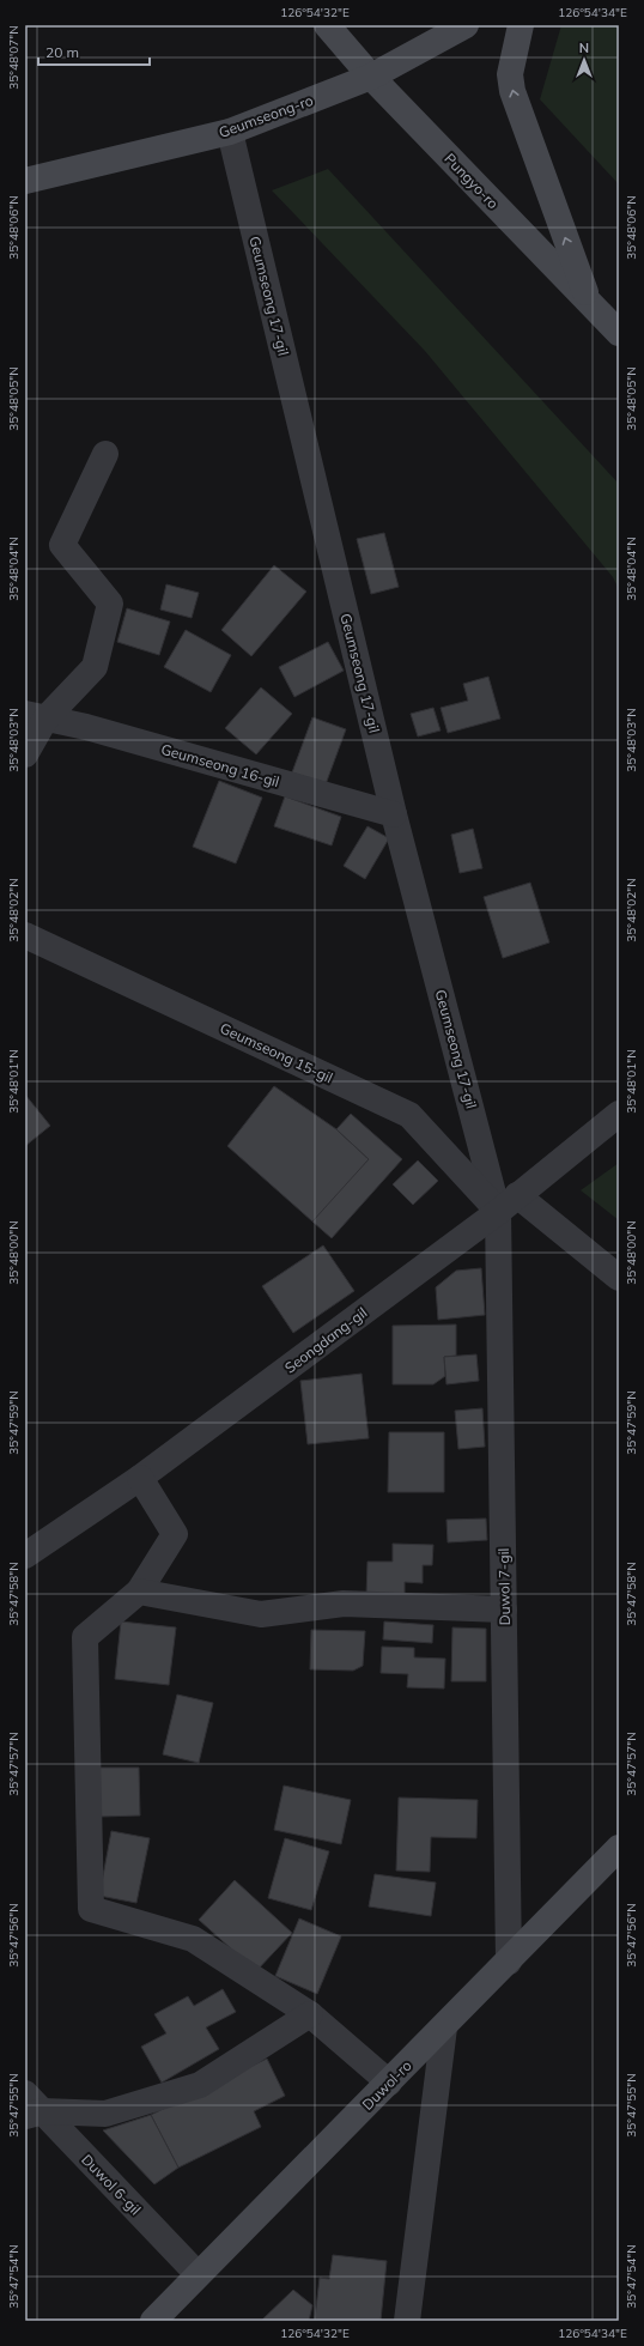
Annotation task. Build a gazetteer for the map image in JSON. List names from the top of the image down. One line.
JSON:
{"streets":{"main road":["Geumseong-ro","Pungyo-ro","Duwol-ro"],"street":["Geumseong 17-gil","Geumseong 16-gil","Geumseong 15-gil","Seongdang-gil","Duwol 7-gil","Duwol 6-gil"]},"crossings":[["Geumseong-ro","Pungyo-ro"],["Geumseong-ro","Geumseong 17-gil"],["Geumseong 17-gil","Geumseong 16-gil"],["Geumseong 17-gil","Geumseong 15-gil"],["Geumseong 17-gil","Seongdang-gil"],["Geumseong 17-gil","Duwol 7-gil"],["Geumseong 15-gil","Seongdang-gil"],["Geumseong 15-gil","Duwol 7-gil"],["Seongdang-gil","Duwol 7-gil"],["Duwol 7-gil","Duwol-ro"],["Duwol-ro","Duwol 6-gil"]],"scale_bar":"20 m","north":"top","coordinates":["126°54'32\"E","126°54'34\"E","35°48'07\"N","35°48'06\"N","35°48'05\"N","35°48'04\"N","35°48'03\"N","35°48'02\"N","35°48'01\"N","35°48'00\"N","35°47'59\"N","35°47'58\"N","35°47'57\"N","35°47'56\"N","35°47'55\"N","35°47'54\"N"]}
